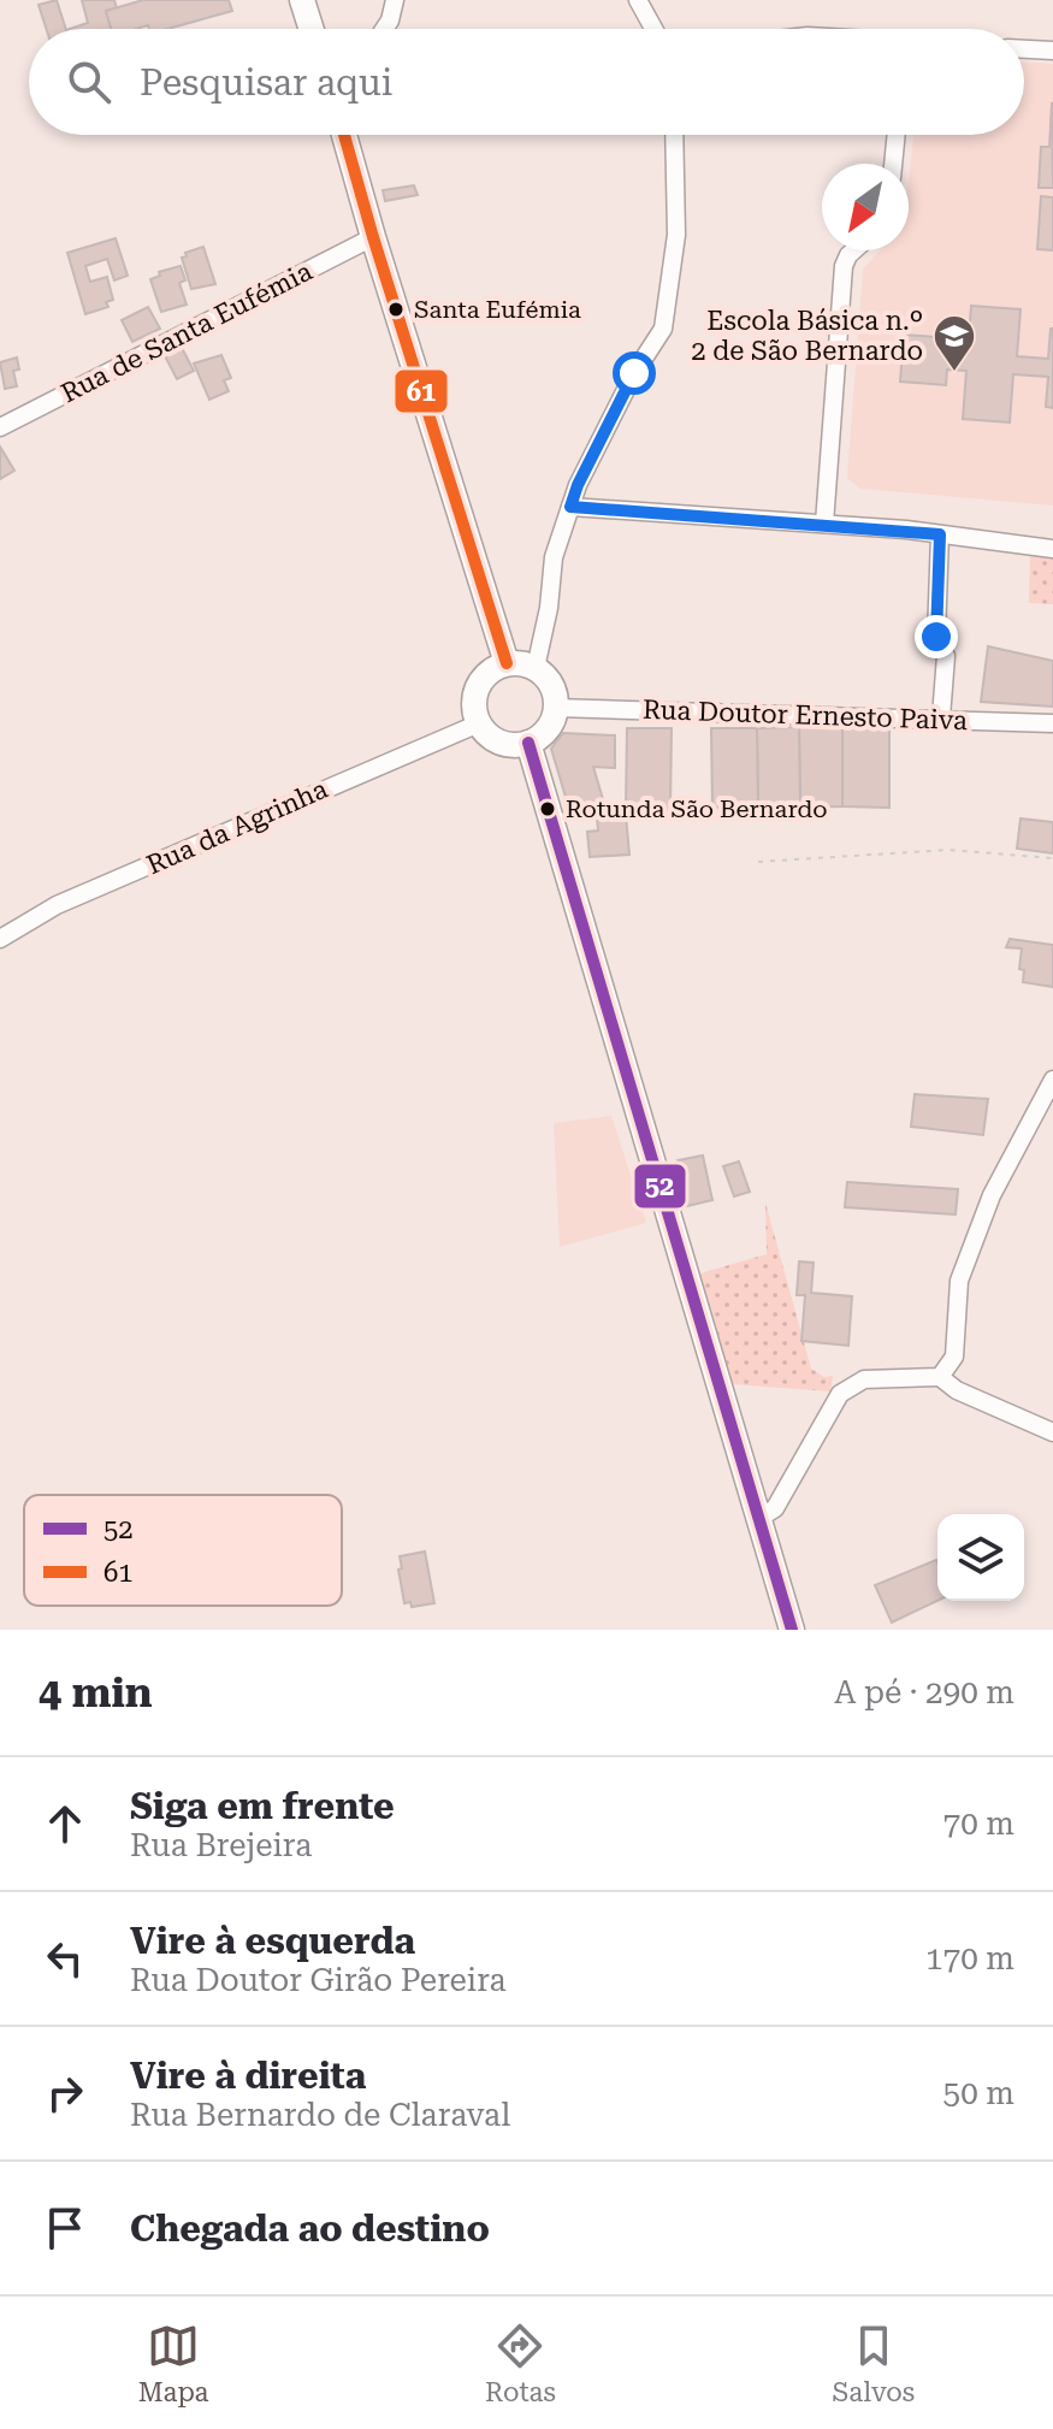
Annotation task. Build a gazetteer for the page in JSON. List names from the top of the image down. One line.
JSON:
{"streets":{"street":["Rua de Santa Eufémia","Rua Doutor Ernesto Paiva","Rua da Agrinha"]},"crossings":[["Rua Doutor Ernesto Paiva","Rua da Agrinha"]],"places":{"other":["Santa Eufémia","Rotunda São Bernardo"],"school or university":["Escola Básica n.º 2 de São Bernardo"]},"lines":["transit line 61","transit line 52"],"legend":["52","61"],"north":"bottom left","page":{"search":"Pesquisar aqui","heading":["4 min","A pé · 290 m"],"list":[["Siga em frente","Rua Brejeira","70 m"],["Vire à esquerda","Rua Doutor Girão Pereira","170 m"],["Vire à direita","Rua Bernardo de Claraval","50 m"],"Chegada ao destino"],"nav":["Mapa","Rotas","Salvos"]}}
